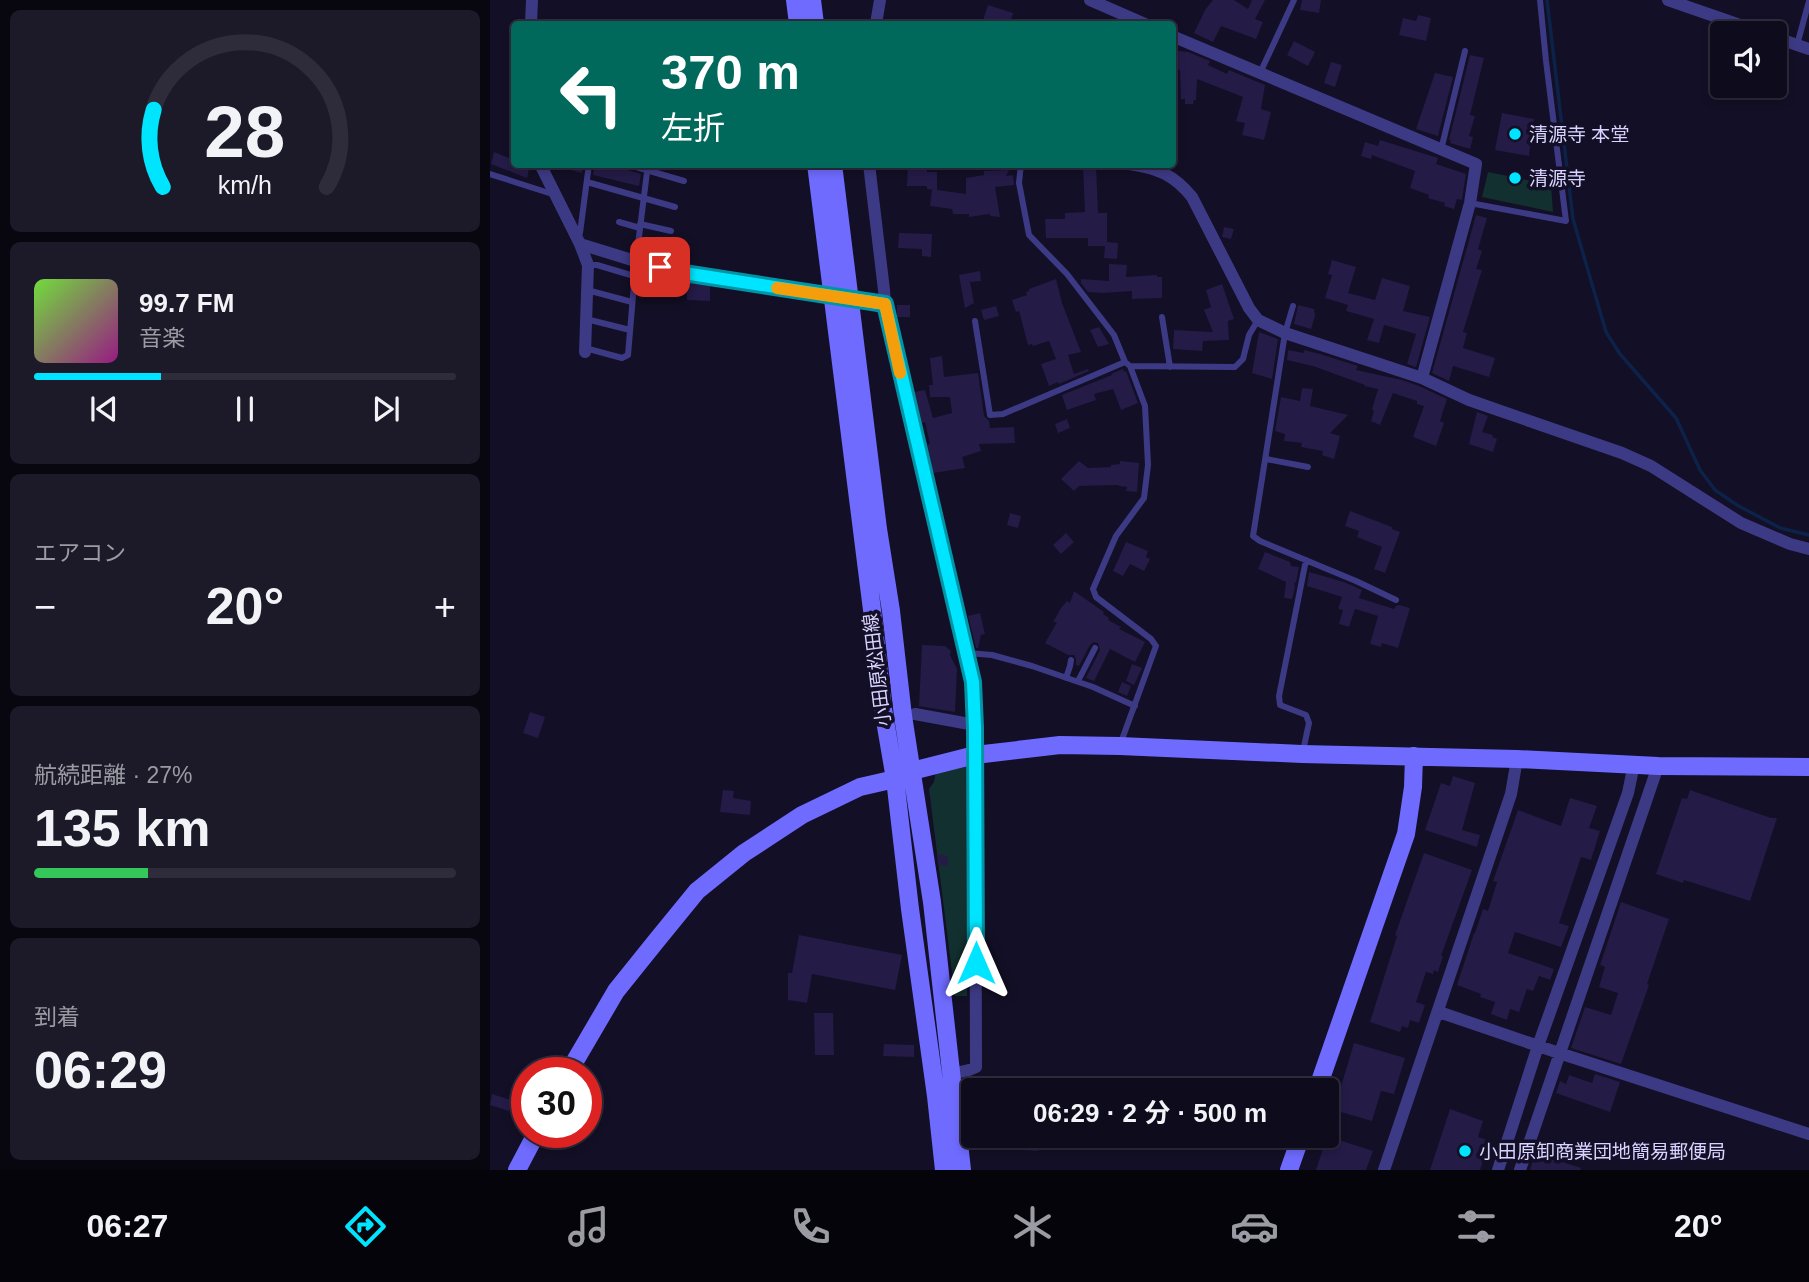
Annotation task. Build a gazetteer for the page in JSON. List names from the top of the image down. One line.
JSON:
{"streets":{"main road":["小田原松田線"]},"places":["清源寺 本堂","清源寺","小田原卸商業団地簡易郵便局"],"page":{"turn":["370 m","左折"],"song":["99.7 FM","音楽"],"tile":["エアコン",["航続距離 · 27%","135 km"],["到着","06:29"]],"heat":["−","20°","+"],"limit":"30","trip":"06:29 · 2 分 · 500 m","tabs":["06:27","20°"],"gauge":["28","km/h"]}}
